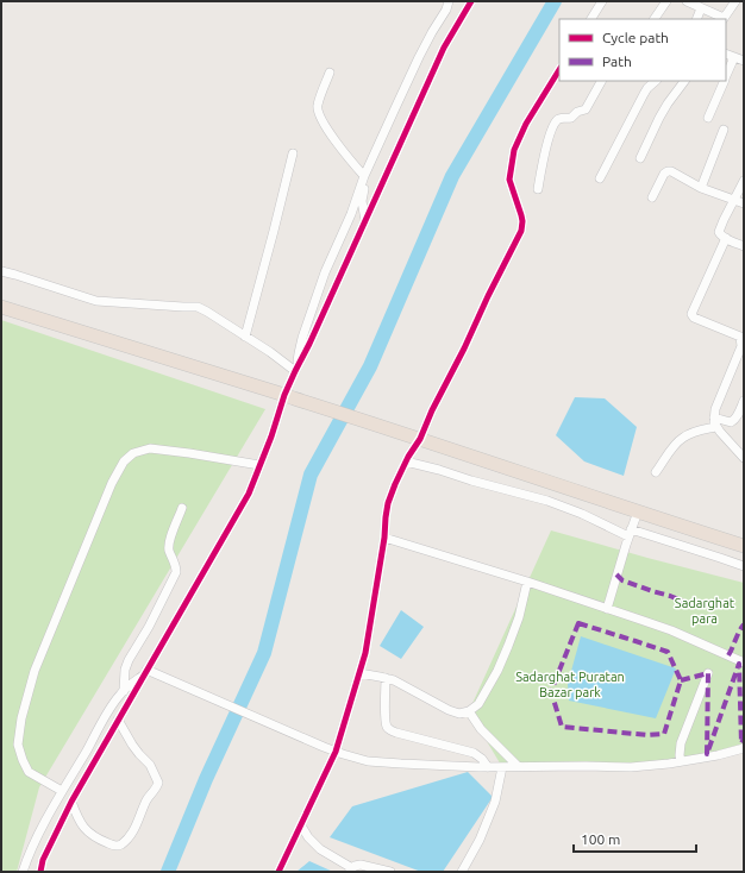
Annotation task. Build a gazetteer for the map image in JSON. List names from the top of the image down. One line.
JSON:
{"parks":["Sadarghat para","Sadarghat Puratan Bazar park"],"legend":["Cycle path","Path"],"scale_bar":"100 m"}
